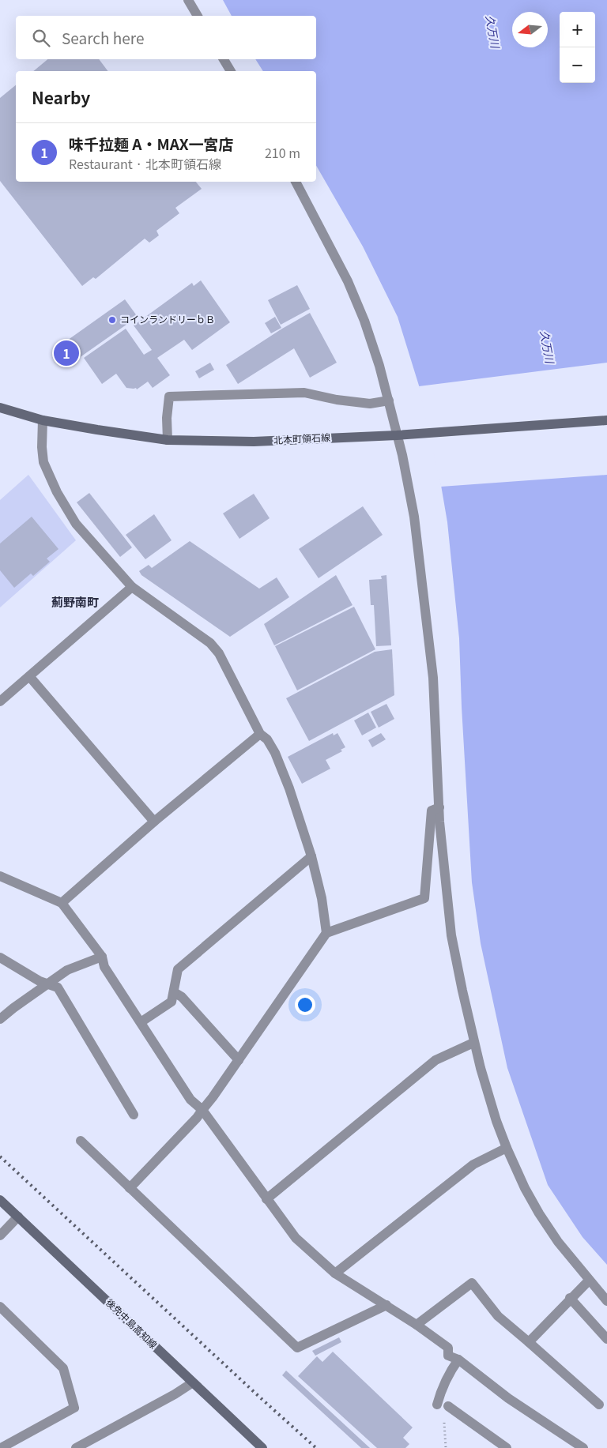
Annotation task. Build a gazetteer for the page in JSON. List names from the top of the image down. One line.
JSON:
{"streets":{"main road":["北本町領石線","後免中島高知線"]},"districts":["薊野南町"],"water":["久万川"],"places":["コインランドリーｂＢ"],"north":"left","page":{"map_buttons":["+","−"],"search":"Search here","heading":"Nearby","list":[{"mark":"1","name":"味千拉麺 A・MAX一宮店","note":"Restaurant · 北本町領石線","value":"210 m"}],"pins":"1"}}
